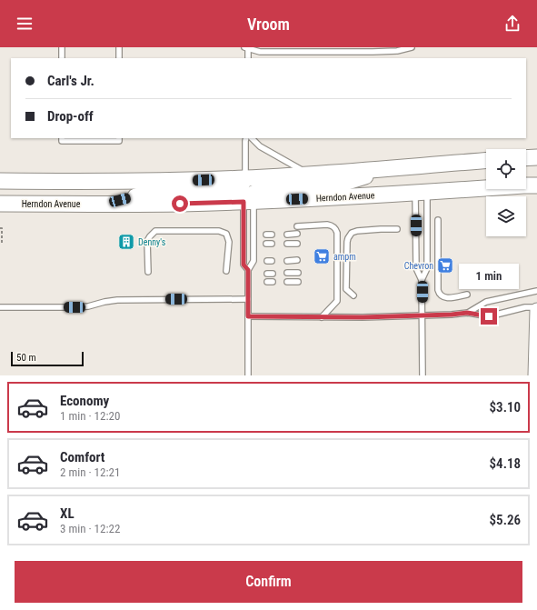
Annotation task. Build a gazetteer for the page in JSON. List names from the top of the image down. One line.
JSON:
{"streets":{"main road":["Herndon Avenue"]},"places":{"building":["Denny's"],"supermarket":["ampm","Chevron"]},"scale_bar":"50 m","page":{"header":"Vroom","banner":["Carl's Jr.","Drop-off"],"bubble":"1 min","scale":"50 m","list":[{"name":"Economy","note":"1 min · 12:20","value":"$3.10"},{"name":"Comfort","note":"2 min · 12:21","value":"$4.18"},{"name":"XL","note":"3 min · 12:22","value":"$5.26"}],"buttons":"Confirm"}}
